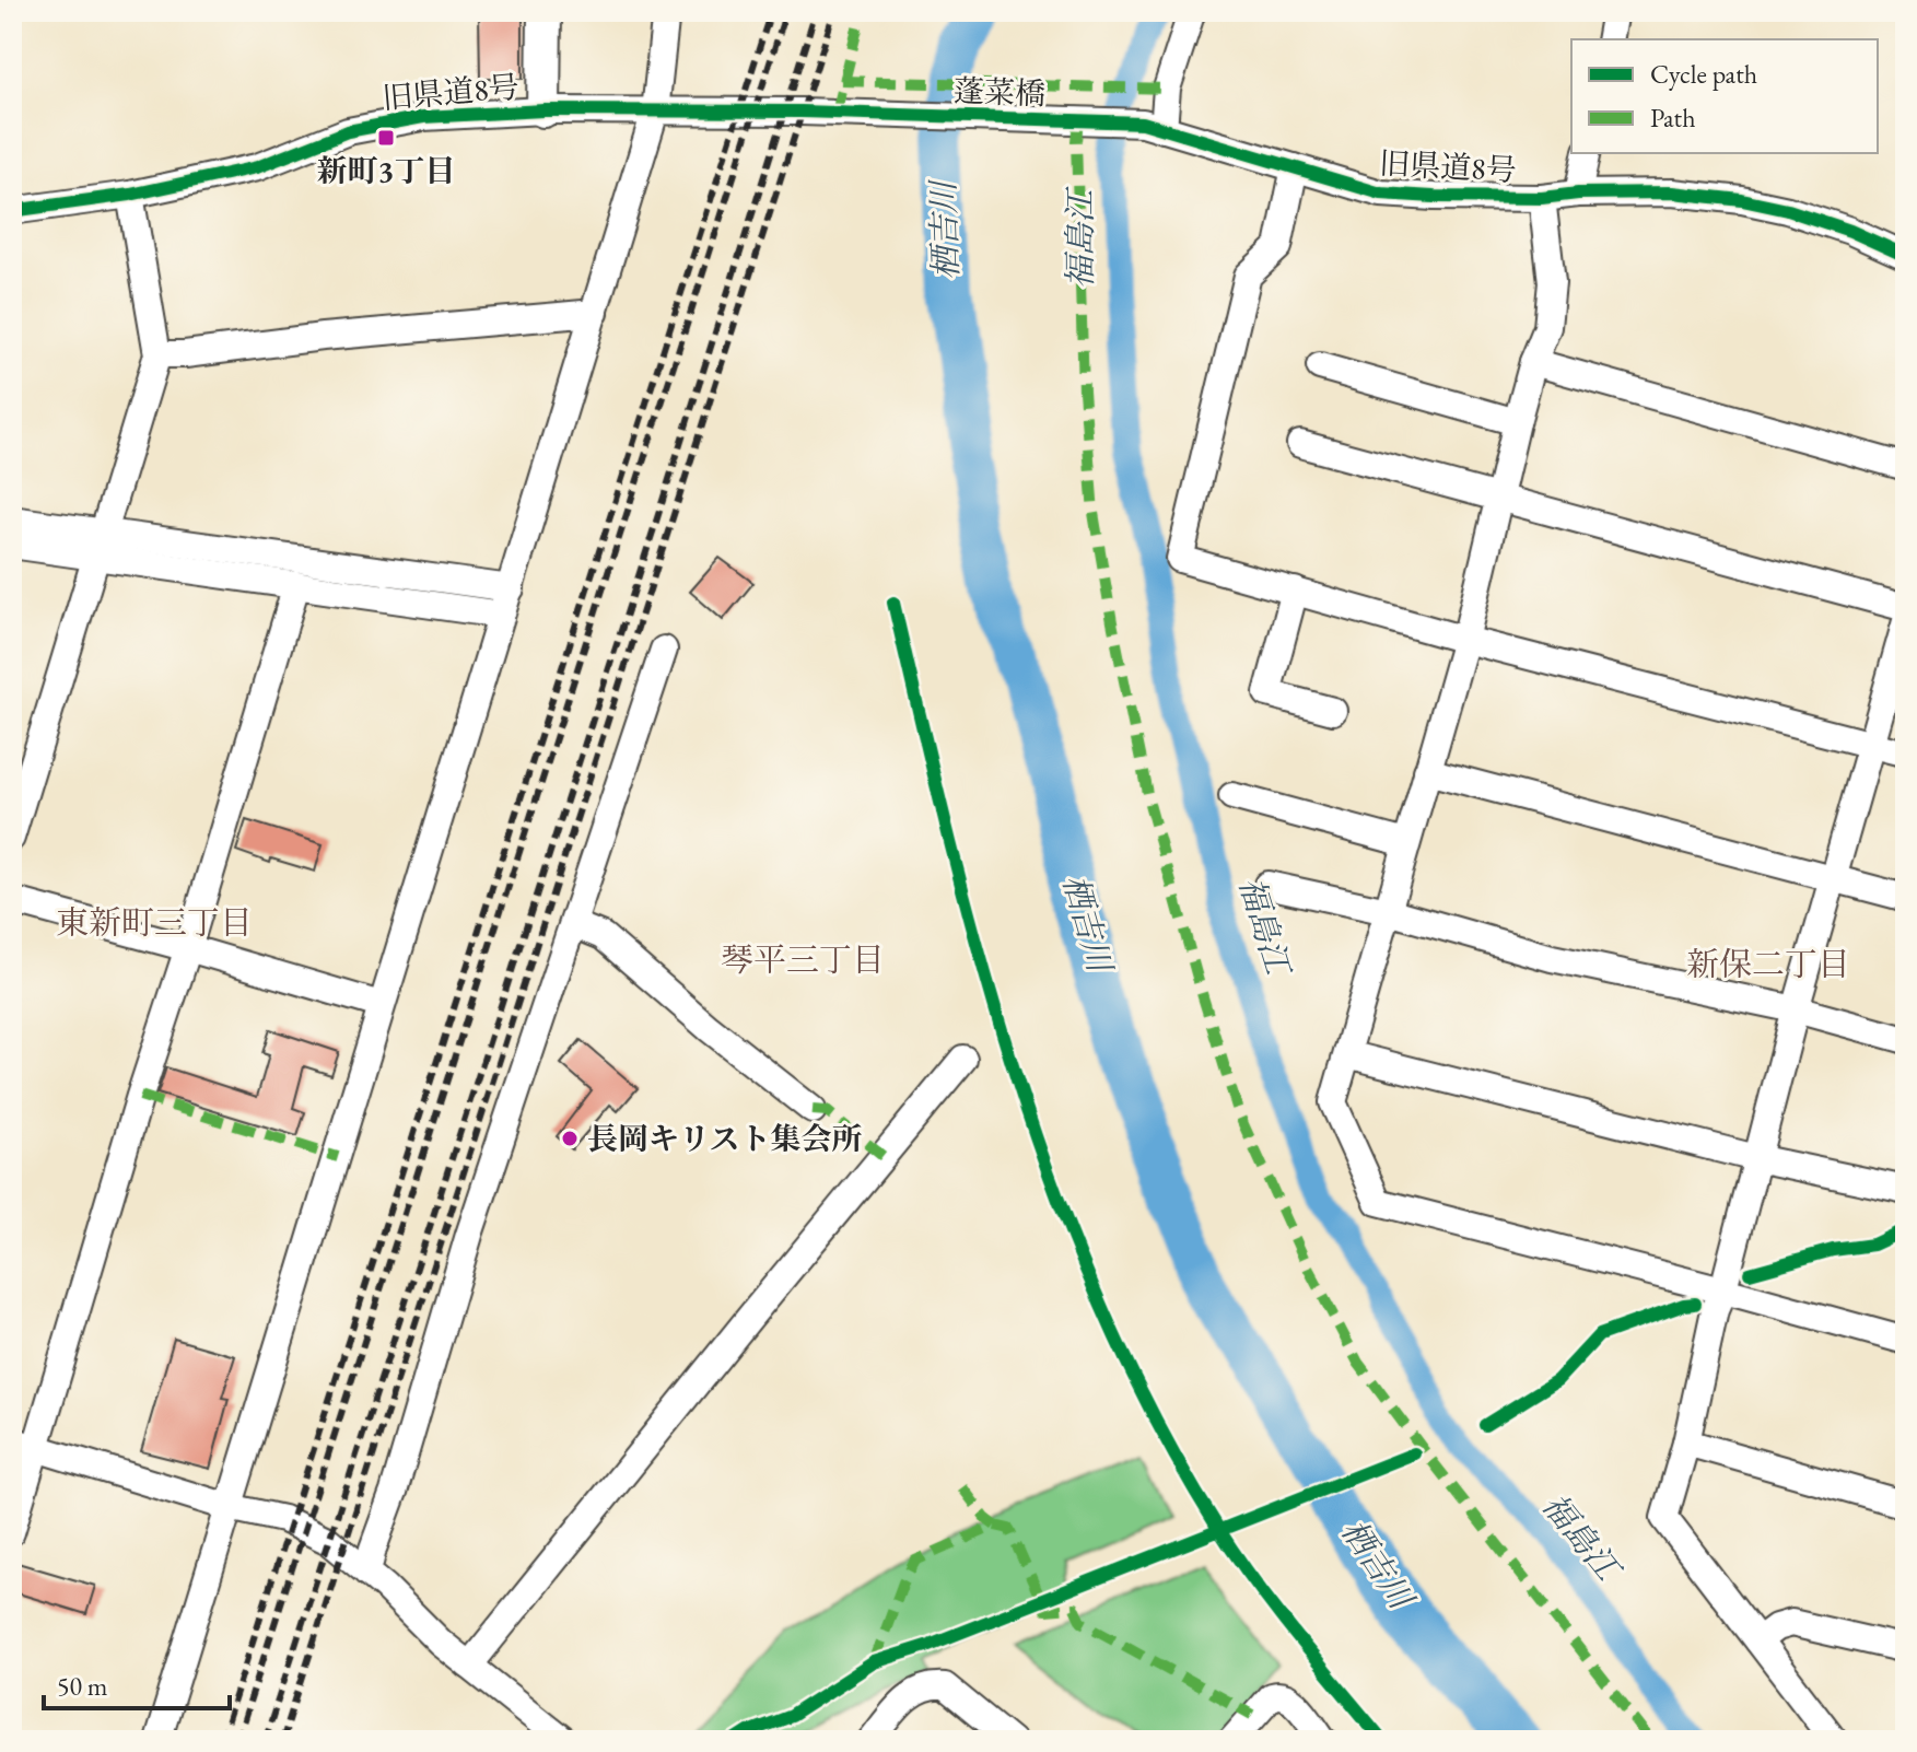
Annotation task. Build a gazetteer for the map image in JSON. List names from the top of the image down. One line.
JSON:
{"streets":{"street":["旧県道8号","蓬菜橋"]},"crossings":[["旧県道8号","蓬菜橋"]],"districts":["東新町三丁目","琴平三丁目","新保二丁目"],"water":["栖吉川","福島江"],"places":{"transit":["新町3丁目"],"other":["長岡キリスト集会所"]},"legend":["Cycle path","Path"],"scale_bar":"50 m"}
